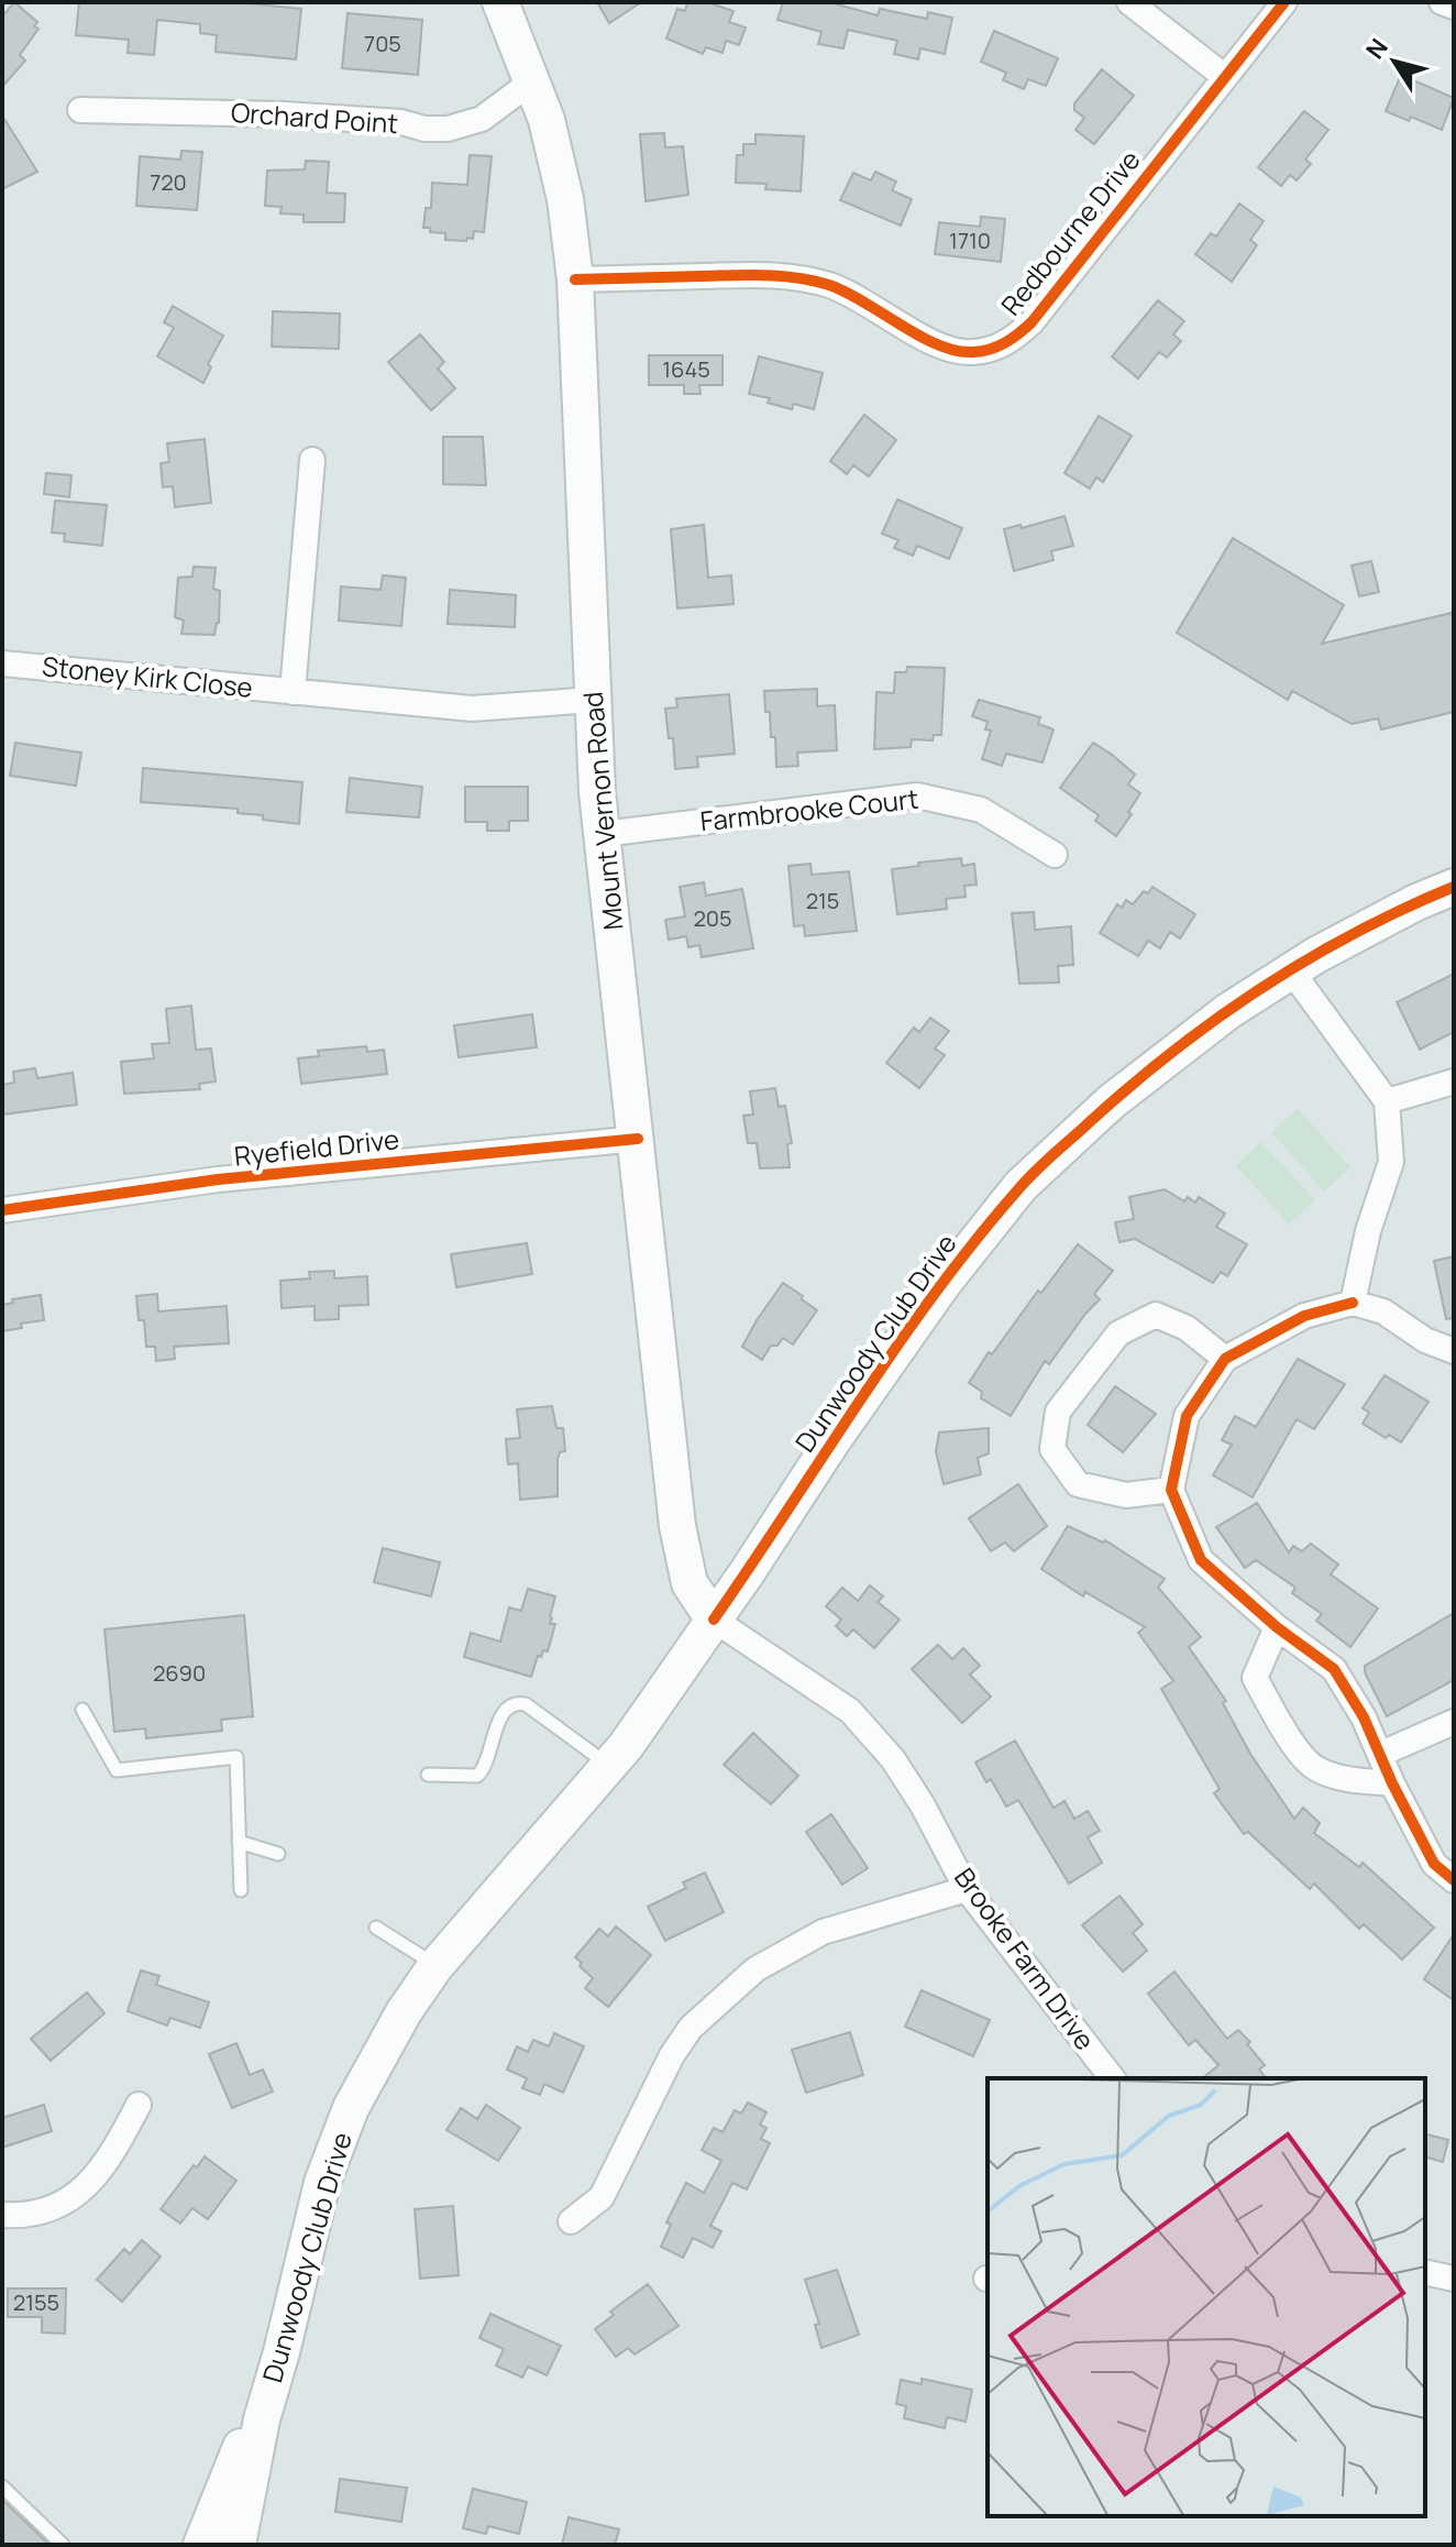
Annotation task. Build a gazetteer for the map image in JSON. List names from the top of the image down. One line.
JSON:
{"streets":{"main road":["Mount Vernon Road","Dunwoody Club Drive"],"street":["Orchard Point","Redbourne Drive","Stoney Kirk Close","Farmbrooke Court","Ryefield Drive","Brooke Farm Drive"]},"crossings":[["Orchard Point","Mount Vernon Road"],["Redbourne Drive","Mount Vernon Road"],["Stoney Kirk Close","Mount Vernon Road"],["Mount Vernon Road","Farmbrooke Court"],["Mount Vernon Road","Ryefield Drive"],["Mount Vernon Road","Dunwoody Club Drive"],["Mount Vernon Road","Brooke Farm Drive"],["Dunwoody Club Drive","Brooke Farm Drive"]],"house_numbers":["705","720","1710","1645","215","205","2690","2155"],"north":"top left"}
